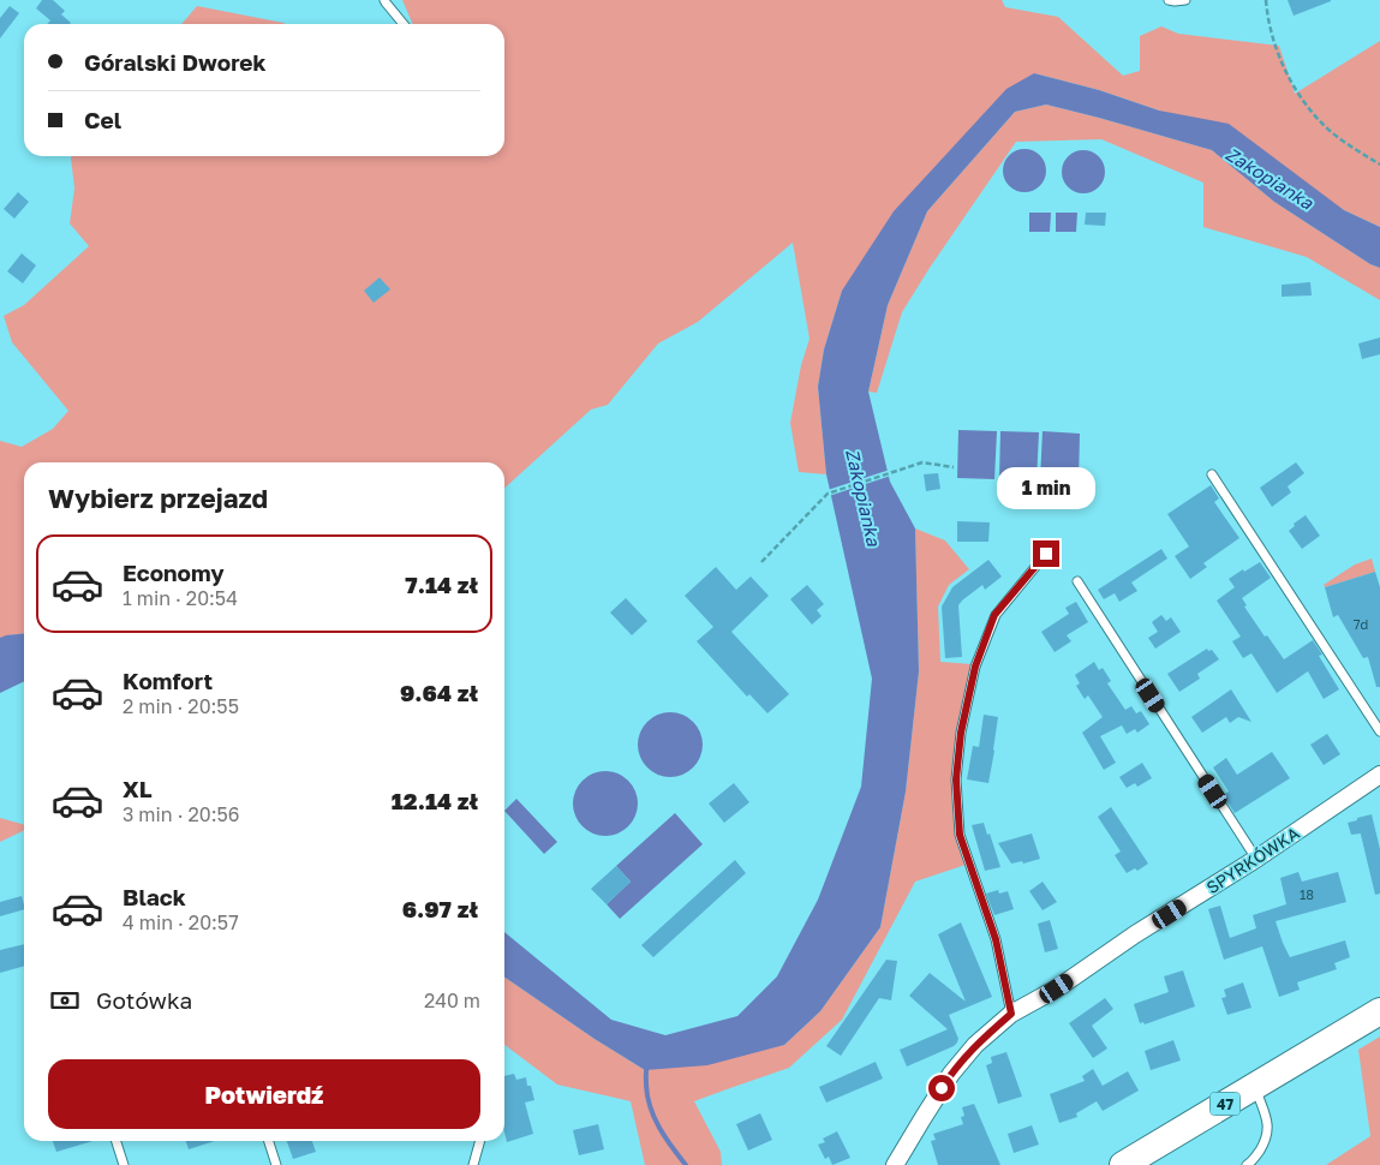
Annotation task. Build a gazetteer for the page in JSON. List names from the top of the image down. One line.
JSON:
{"streets":{"main road":["47"],"street":["SPYRKÓWKA"]},"water":["Zakopianka"],"house_numbers":["7d","18"],"page":{"banner":["Góralski Dworek","Cel"],"heading":"Wybierz przejazd","bubble":"1 min","list":[{"name":"Economy","note":"1 min · 20:54","value":"7.14 zł"},{"name":"Komfort","note":"2 min · 20:55","value":"9.64 zł"},{"name":"XL","note":"3 min · 20:56","value":"12.14 zł"},{"name":"Black","note":"4 min · 20:57","value":"6.97 zł"}],"pay":["Gotówka","240 m"],"buttons":"Potwierdź"}}
